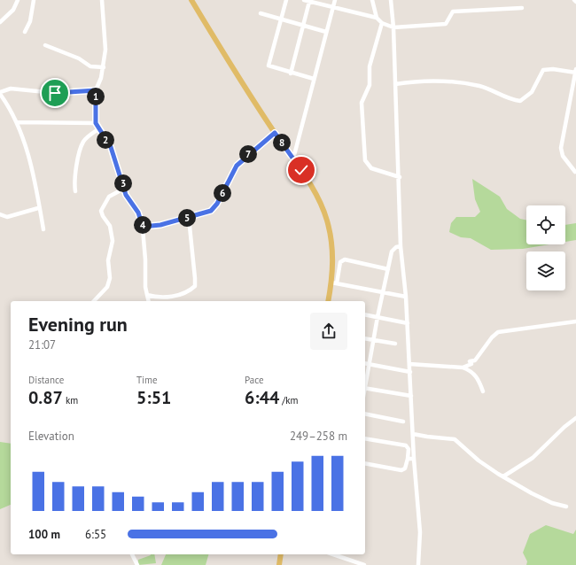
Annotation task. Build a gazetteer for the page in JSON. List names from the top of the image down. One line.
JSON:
{"page":{"pins":["1","2","8","7","3","6","5","4"],"heading":["Evening run","21:07"],"stats":[["Distance","0.87 km"],["Time","5:51"],["Pace","6:44 /km"]],"chart":["Elevation","249–258 m"],"list":[{"name":"100 m","note":"6:55"}]}}
